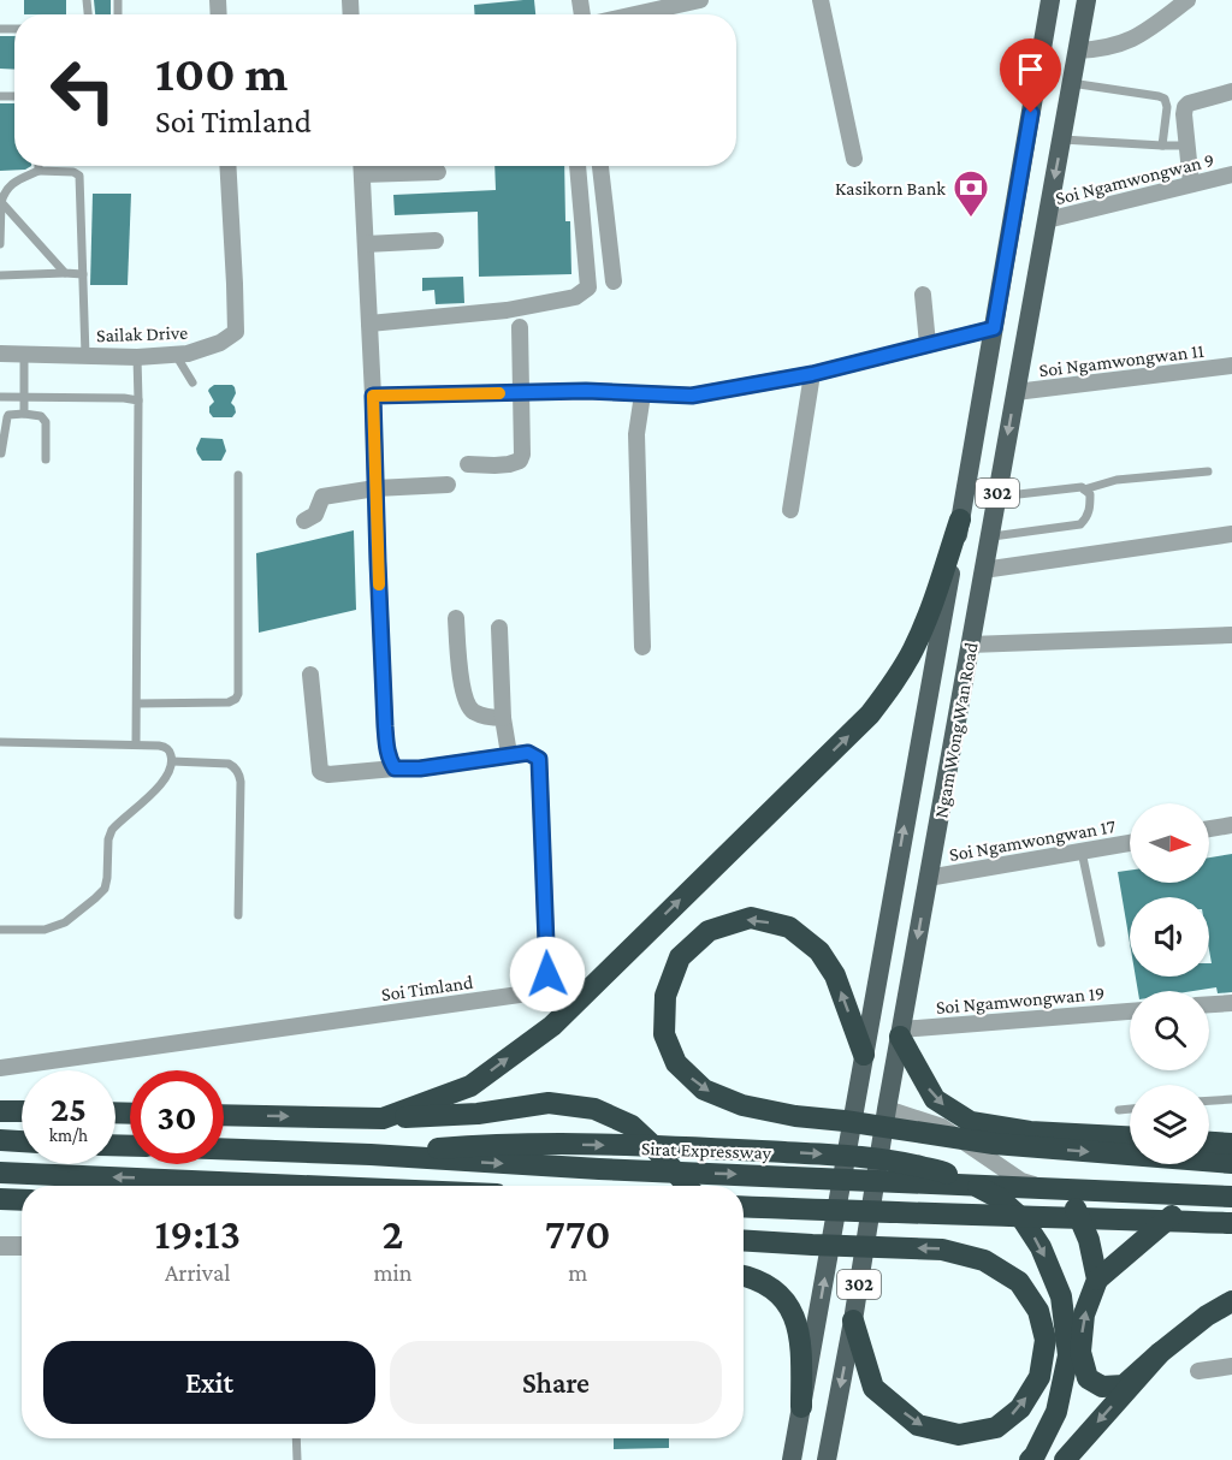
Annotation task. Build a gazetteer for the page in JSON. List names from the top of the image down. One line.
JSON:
{"streets":{"highway":["Sirat Expressway"],"main road":["302","Ngam Wong Wan Road"],"street":["Soi Ngamwongwan 9","Sailak Drive","Soi Ngamwongwan 11","Soi Ngamwongwan 17","Soi Timland","Soi Ngamwongwan 19"]},"crossings":[["Soi Ngamwongwan 9","Ngam Wong Wan Road"],["Soi Ngamwongwan 11","Ngam Wong Wan Road"],["Ngam Wong Wan Road","Soi Ngamwongwan 17"],["Ngam Wong Wan Road","Soi Ngamwongwan 19"]],"places":{"bank":["Kasikorn Bank"]},"north":"right","page":{"turn":["100 m","Soi Timland"],"speed":"25 km/h","limit":"30","eta":["19:13","Arrival","2","min","770","m"],"buttons":["Exit","Share"]}}
